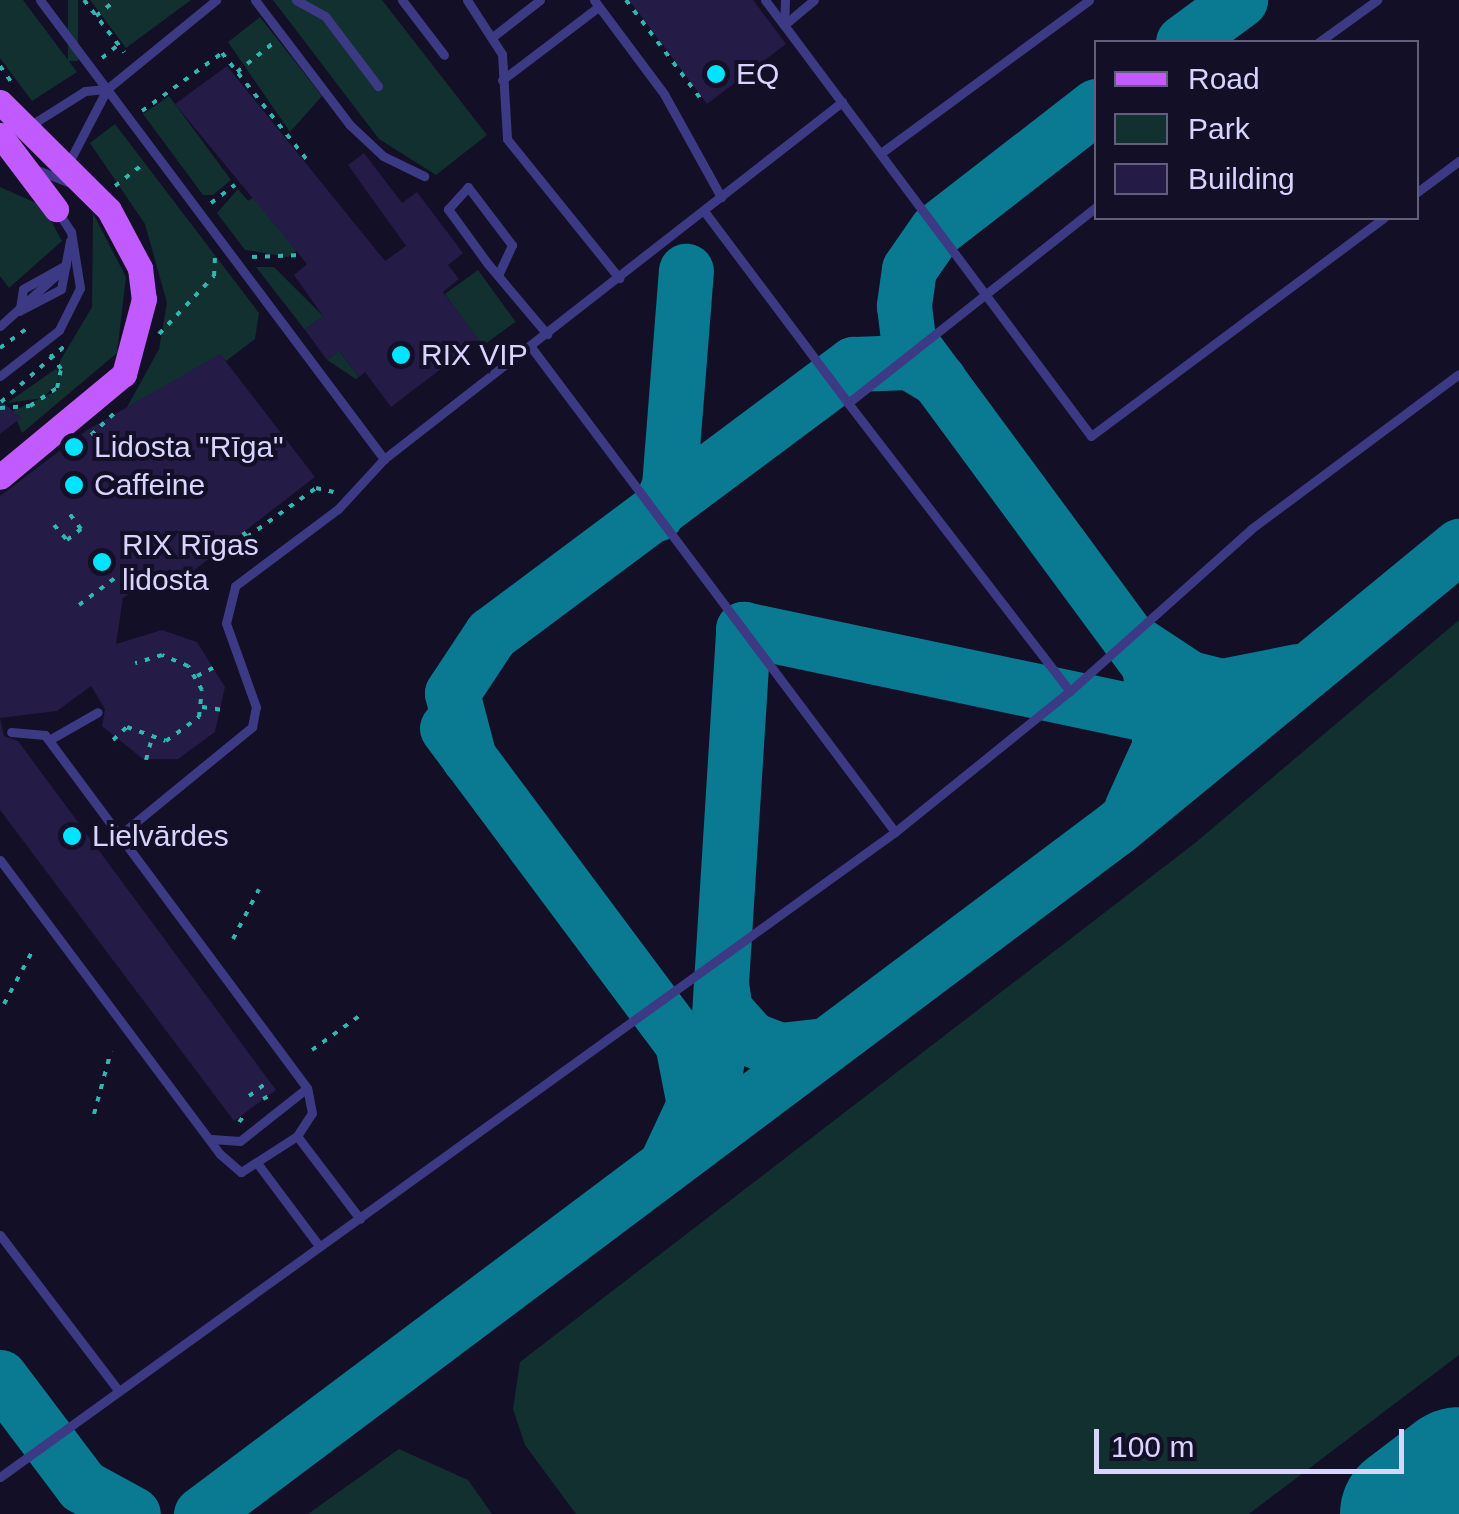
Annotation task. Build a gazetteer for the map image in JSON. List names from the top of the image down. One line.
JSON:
{"places":["EQ","RIX VIP","Lidosta \"Rīga\"","Caffeine","RIX Rīgas lidosta","Lielvārdes"],"legend":["Road","Park","Building"],"scale_bar":"100 m"}
